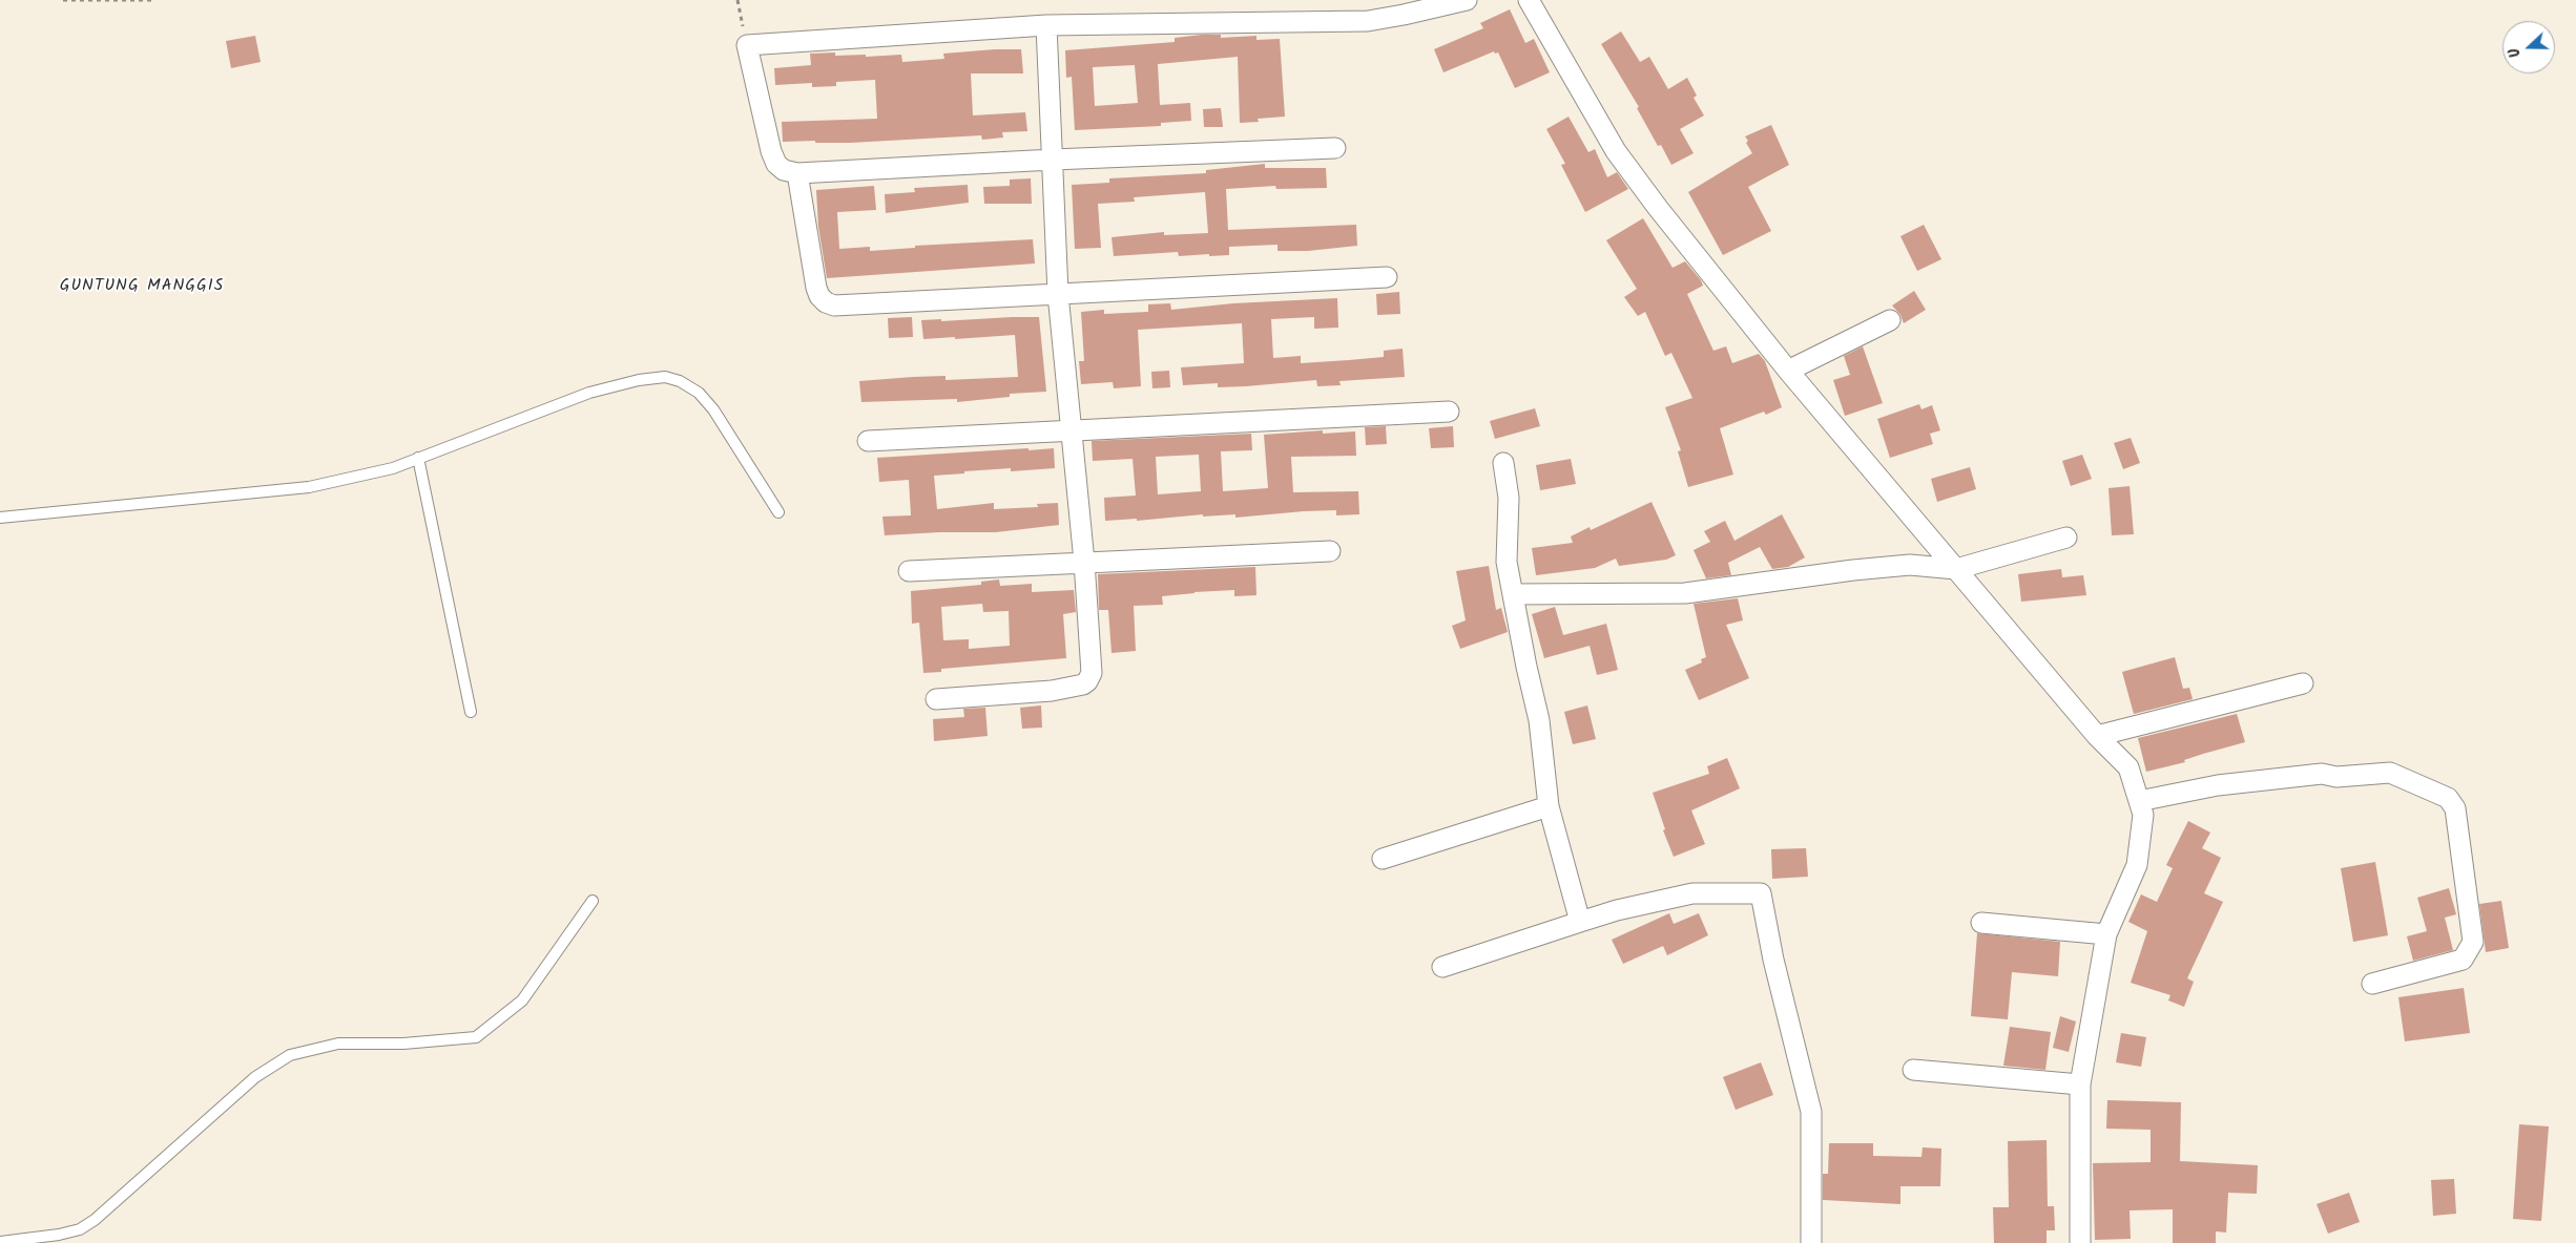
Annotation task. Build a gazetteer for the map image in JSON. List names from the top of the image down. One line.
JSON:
{"districts":["GUNTUNG MANGGIS"],"north":"left"}
